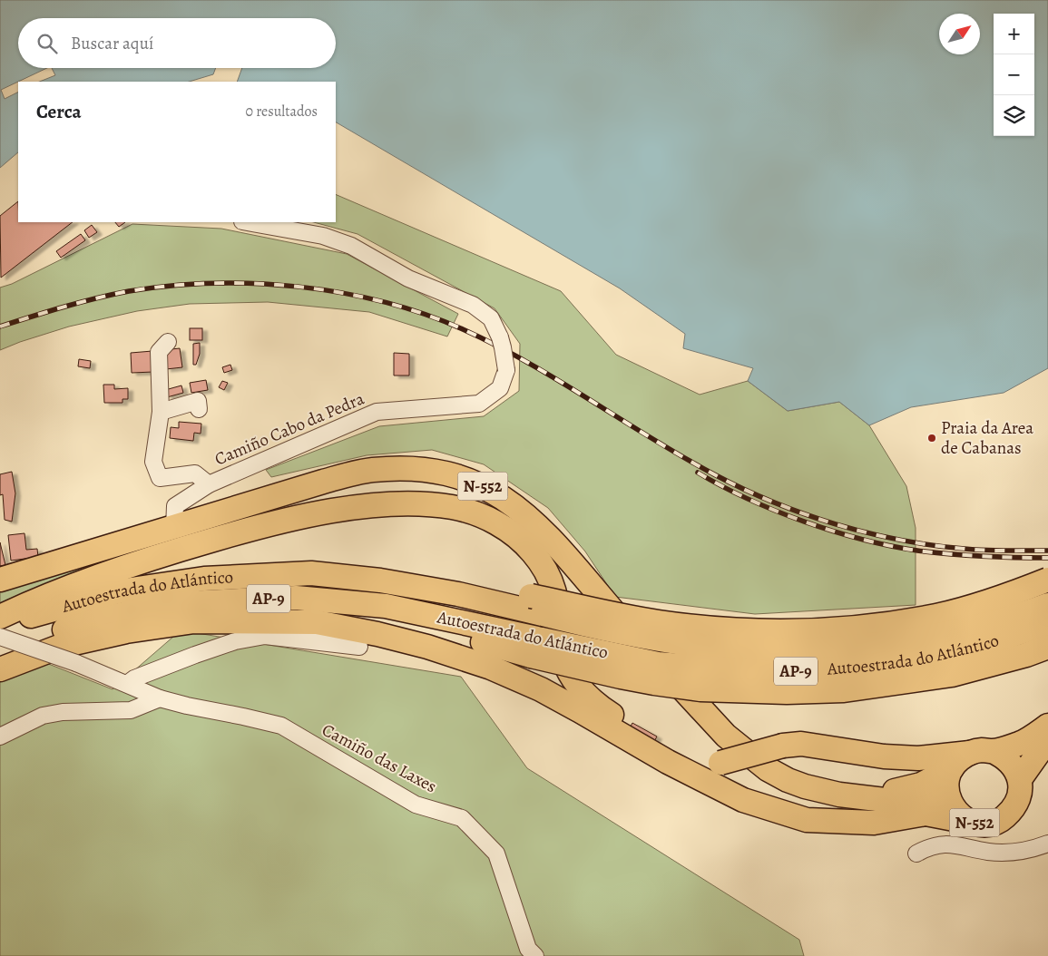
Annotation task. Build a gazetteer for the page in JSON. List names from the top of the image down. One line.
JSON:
{"streets":{"highway":["N-552","Autoestrada do Atlántico","AP-9"],"street":["Camiño Cabo da Pedra","Camiño das Laxes"]},"crossings":[["Camiño Cabo da Pedra","N-552"]],"places":["Praia da Area de Cabanas"],"north":"top right","page":{"map_buttons":["+","−"],"search":"Buscar aquí","heading":["Cerca","0 resultados"]}}
